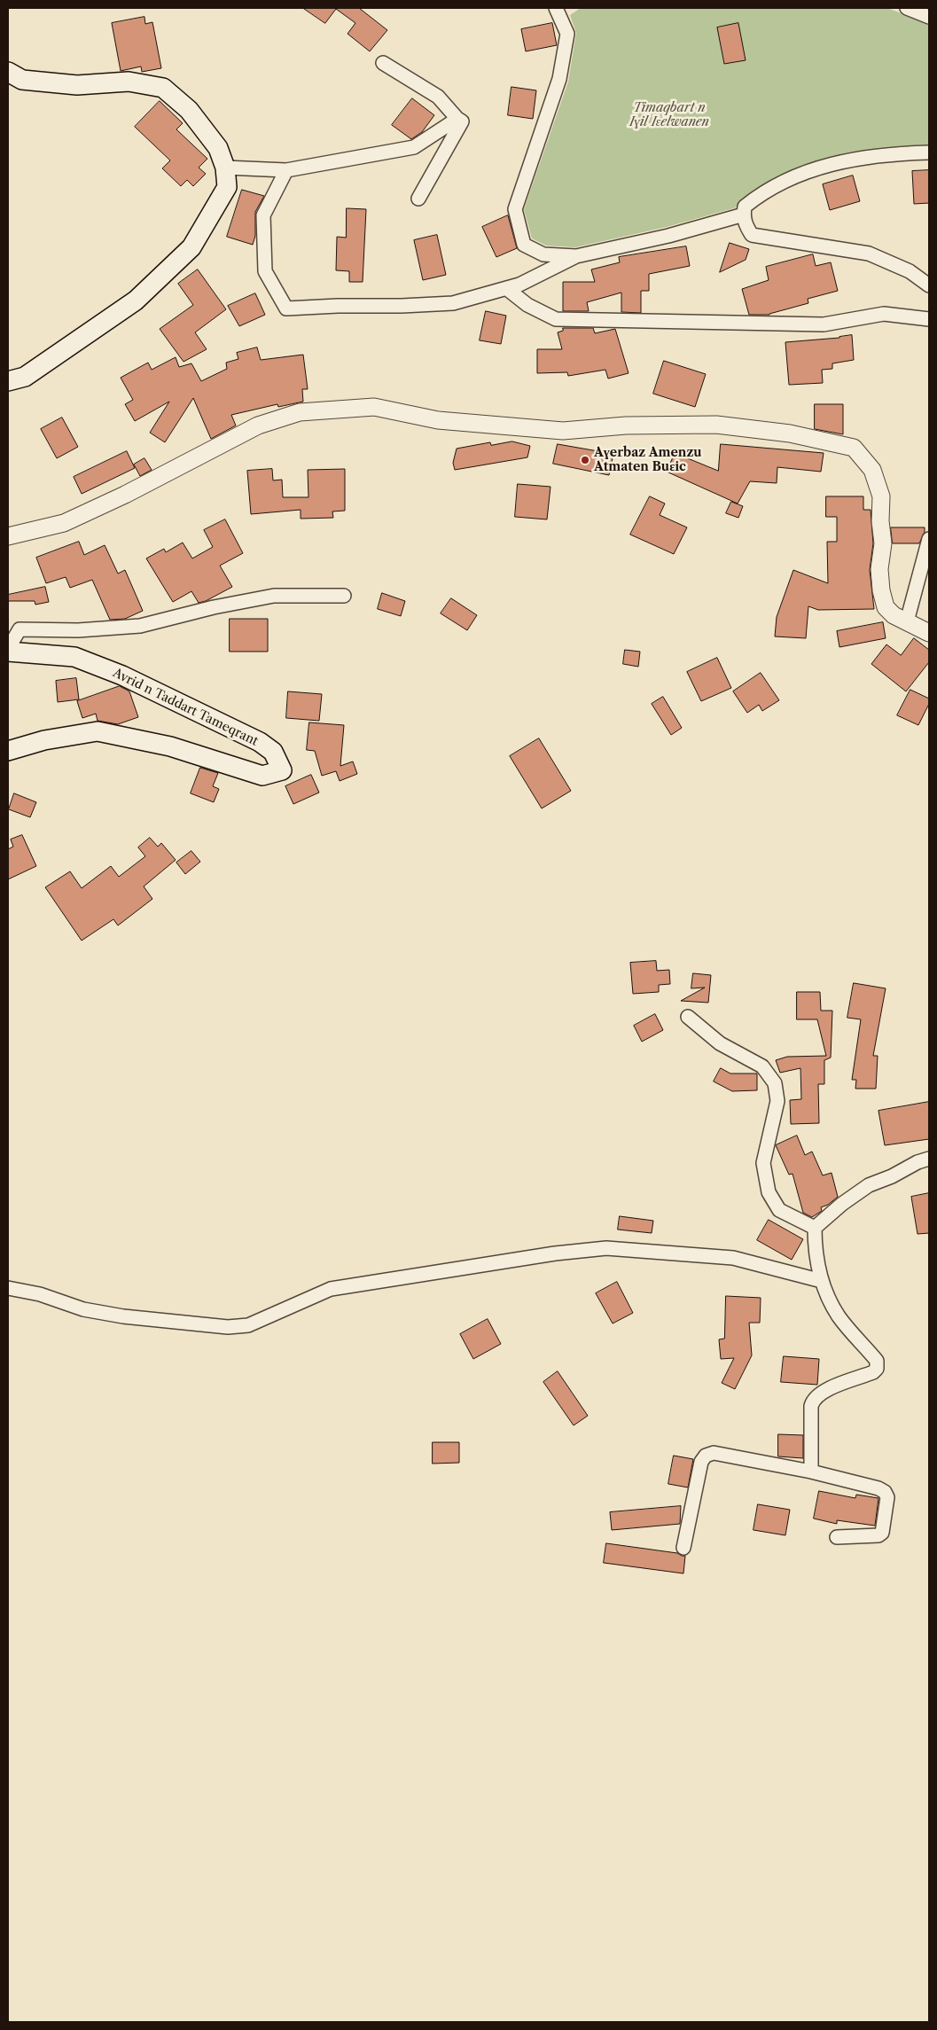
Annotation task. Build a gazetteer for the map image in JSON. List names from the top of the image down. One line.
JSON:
{"streets":{"main road":["Avrid n Taddart Tameqrant"]},"parks":["Timaqbart n Iɣil Iɛelwanen"],"places":["Aɣerbaz Amenzu Atmaten Buɛic"]}
